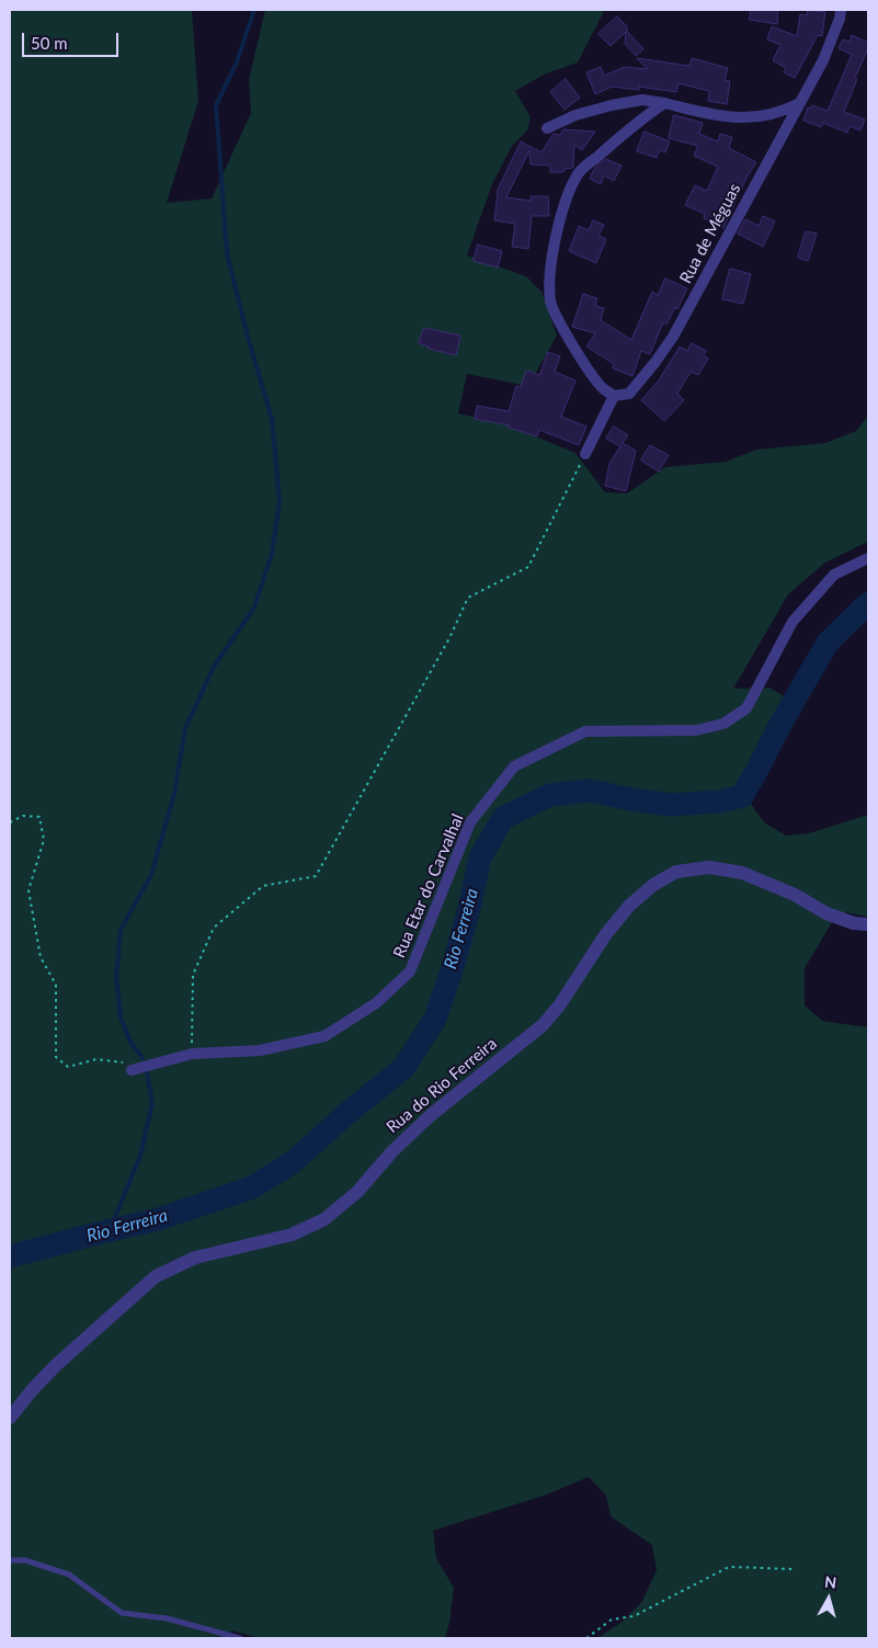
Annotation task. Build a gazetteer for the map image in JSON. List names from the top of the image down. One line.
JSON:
{"streets":{"street":["Rua de Méguas","Rua Etar do Carvalhal","Rua do Rio Ferreira"]},"water":["Rio Ferreira"],"scale_bar":"50 m","north":"top"}
